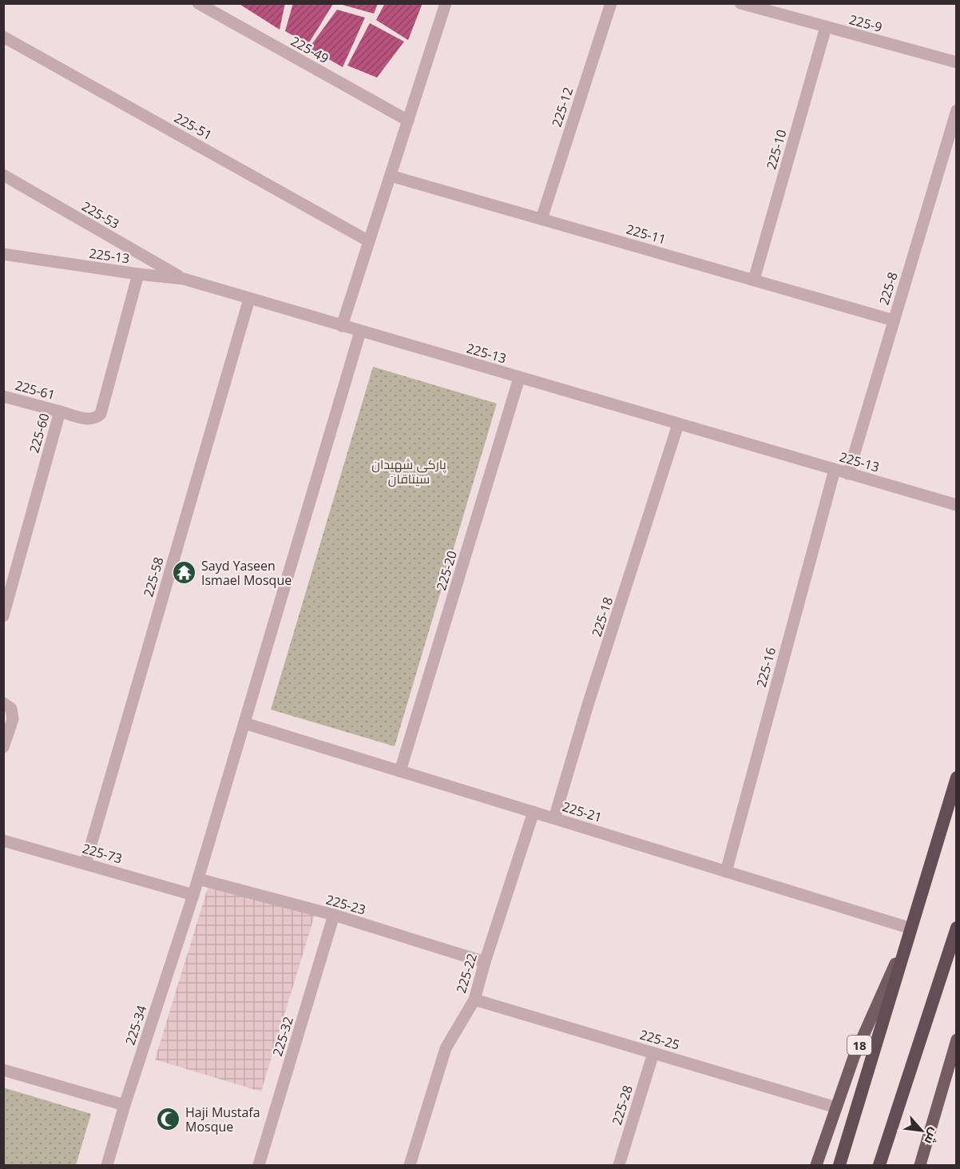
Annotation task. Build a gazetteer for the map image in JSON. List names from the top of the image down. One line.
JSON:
{"streets":{"main road":["18"],"street":["225-9","225-49","225-12","225-51","225-10","225-53","225-11","225-13","225-8","225-61","225-60","225-20","225-58","225-18","225-16","225-21","225-73","225-23","225-22","225-34","225-32","225-25","225-28"]},"crossings":[["225-9","225-10"],["225-12","225-11"],["225-10","225-11"],["225-53","225-13"],["225-11","225-8"],["225-13","225-8"],["225-13","225-60"],["225-13","225-20"],["225-13","225-58"],["225-13","225-18"],["225-13","225-16"],["225-13","225-34"],["225-61","225-60"],["225-20","225-21"],["225-58","225-73"],["225-18","225-21"],["225-16","225-21"],["225-21","225-22"],["225-21","225-34"],["225-21","18"],["225-73","225-34"],["225-23","225-22"],["225-23","225-34"],["225-23","225-32"],["225-22","225-25"],["225-25","18"],["225-25","225-28"]],"parks":["پارکی شهیدان سیتاقان"],"places":{"temple":["Sayd Yaseen Ismael Mosque"],"mosque":["Haji Mustafa Mosque"]},"north":"bottom right"}
